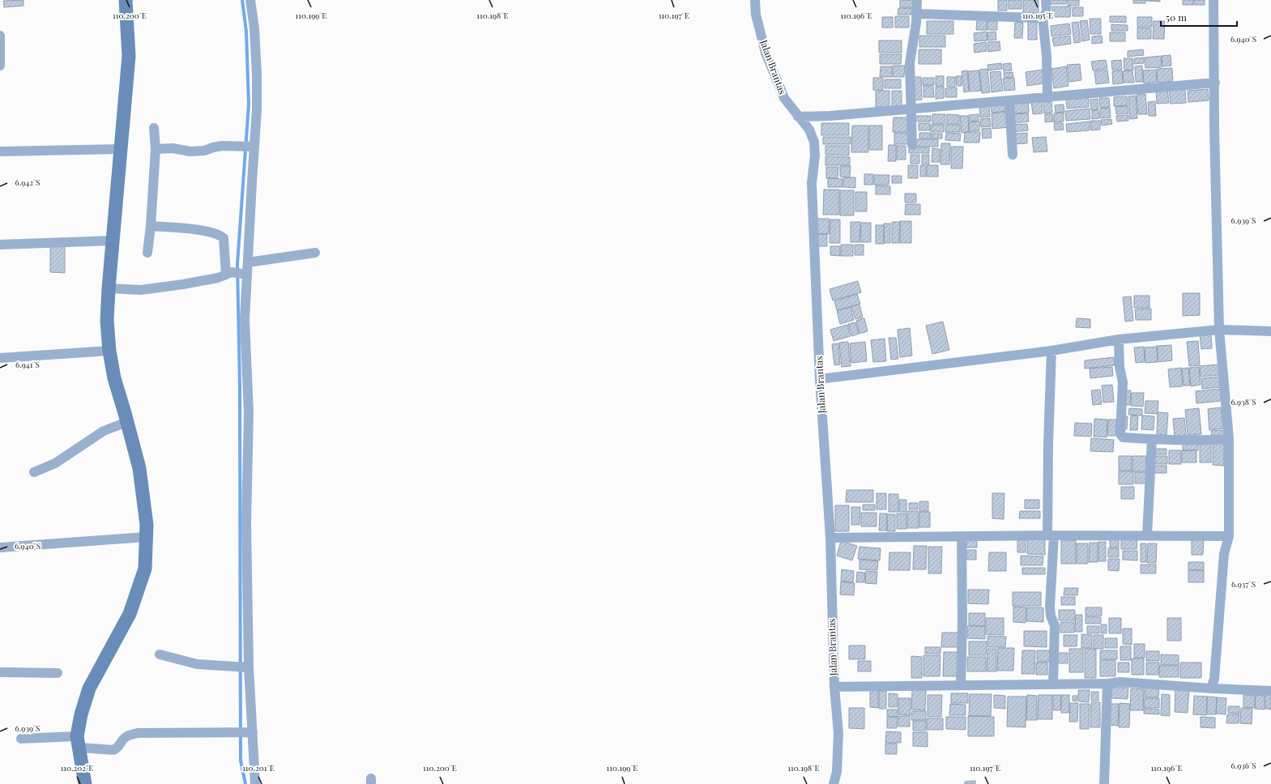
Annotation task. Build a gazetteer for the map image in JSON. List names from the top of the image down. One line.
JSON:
{"streets":{"street":["Jalan Brantas"]},"scale_bar":"50 m","coordinates":["110.199°E","110.198°E","110.197°E","110.196°E","110.195°E","110.200°E","6.940°S","6.942°S","6.939°S","6.941°S","6.938°S","6.937°S","6.936°S","110.202°E","110.201°E"]}
